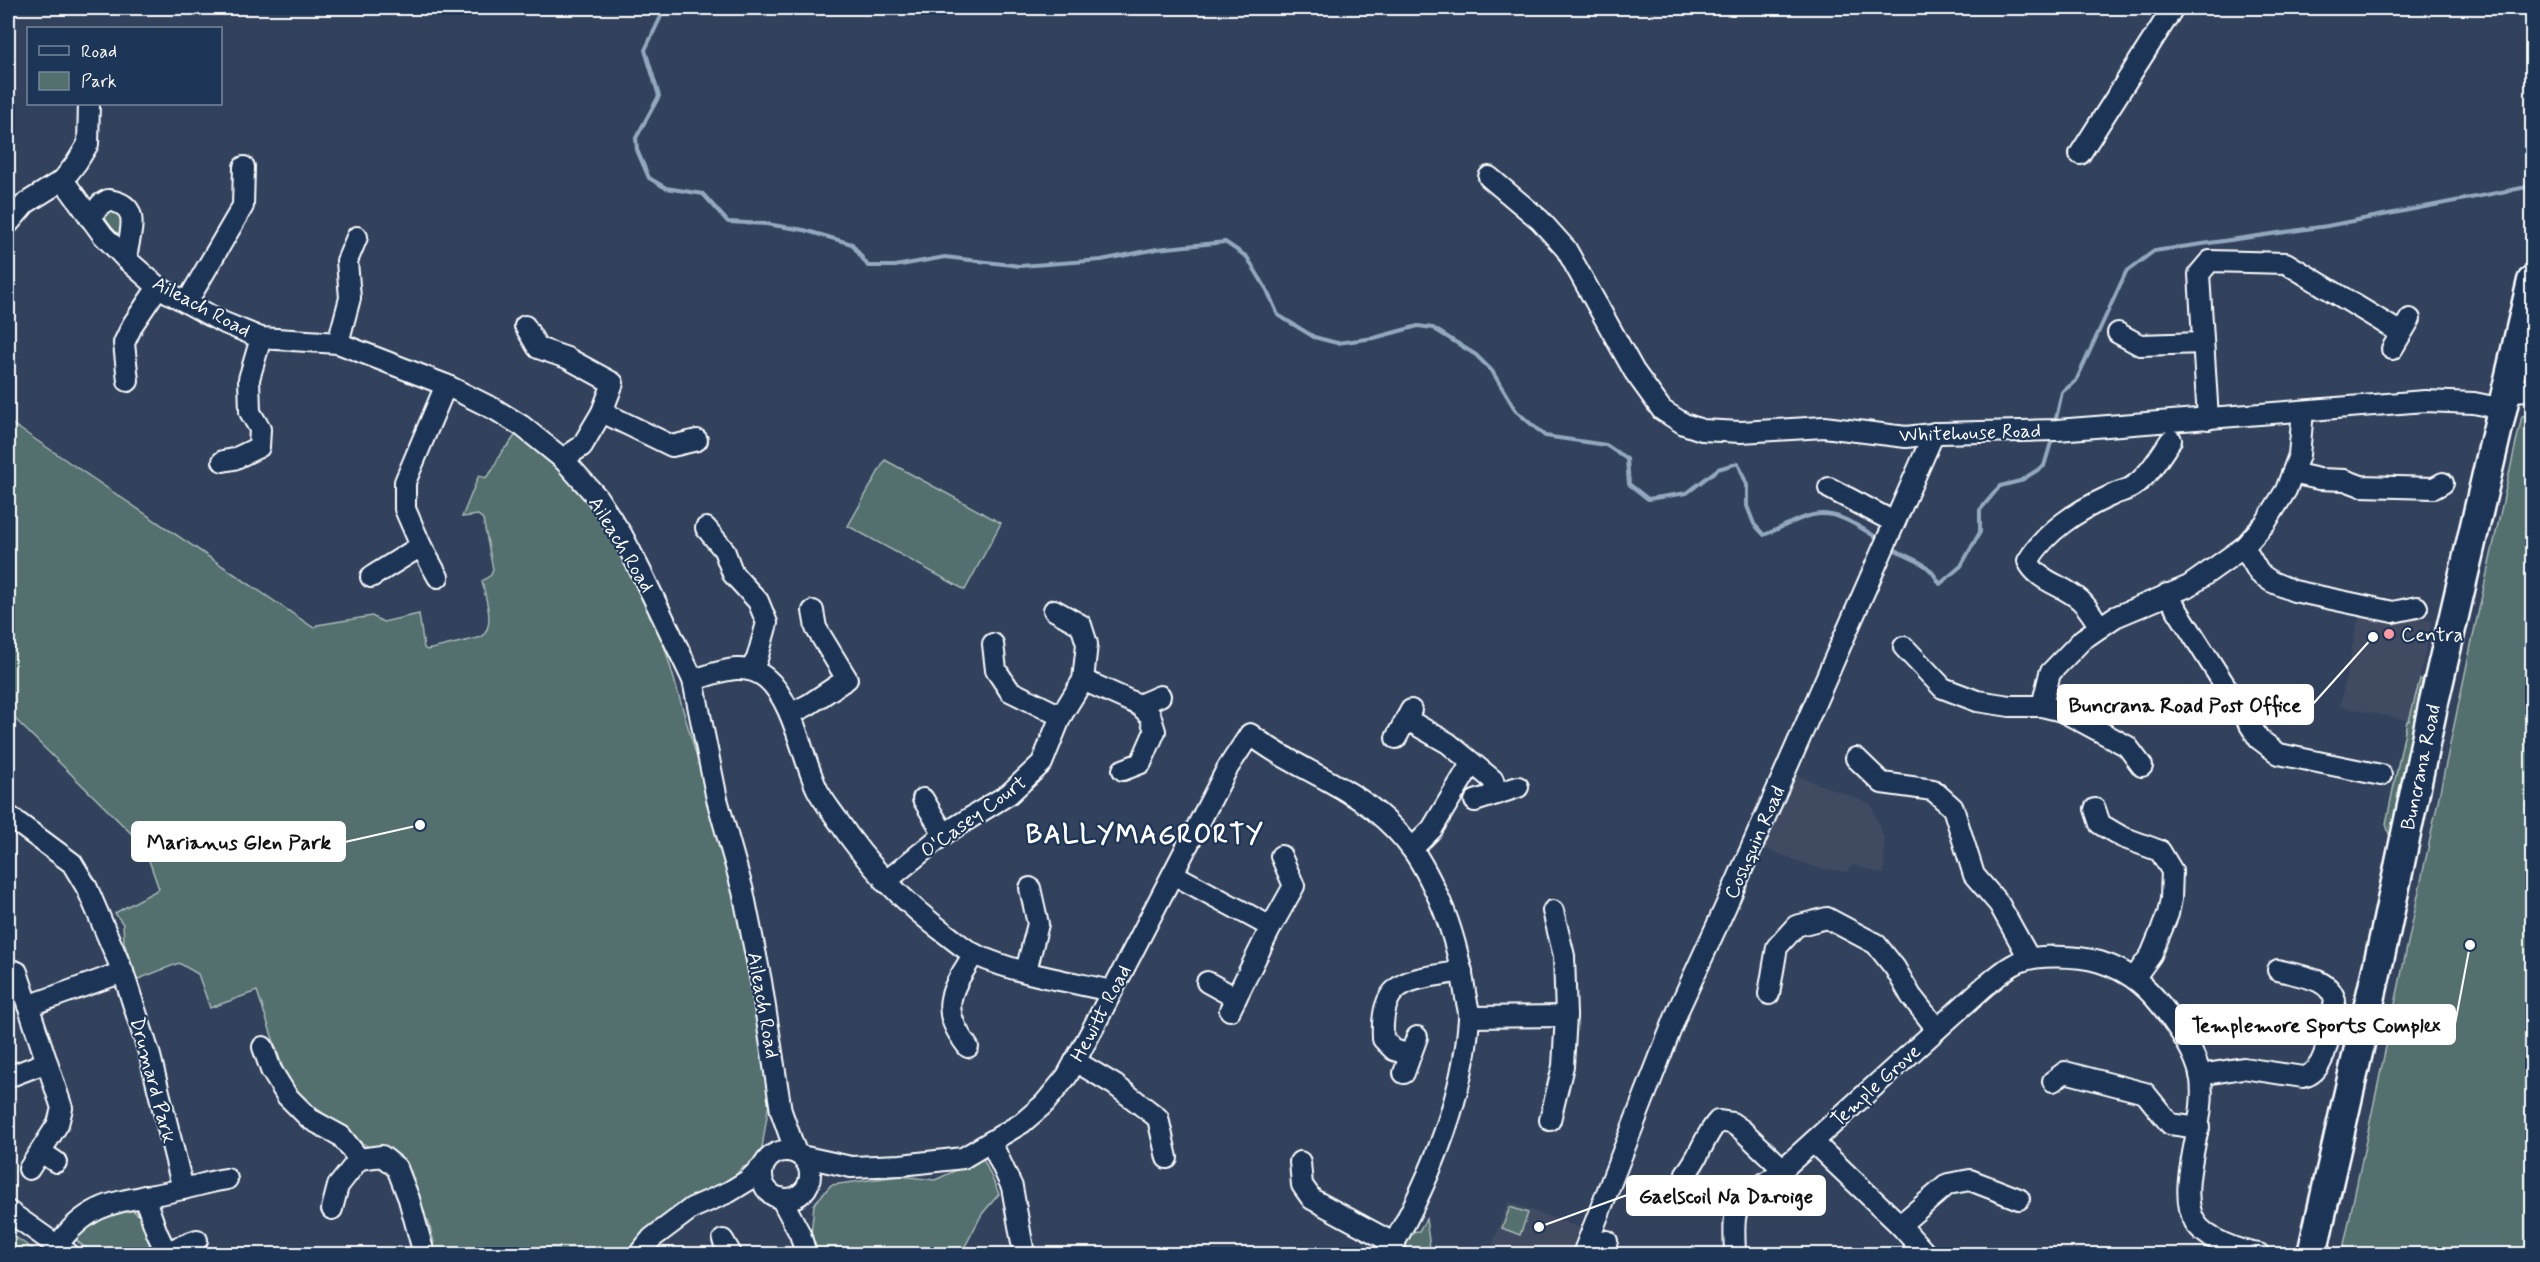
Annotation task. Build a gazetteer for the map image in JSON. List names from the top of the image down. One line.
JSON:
{"streets":{"highway":["Buncrana Road"],"street":["Aileach Road","Whitehouse Road","O'Casey Court","Coshquin Road","Hewitt Road","Drumard Park","Temple Grove"]},"crossings":[["Aileach Road","Hewitt Road"],["Whitehouse Road","Buncrana Road"],["Whitehouse Road","Coshquin Road"]],"districts":["BALLYMAGRORTY"],"places":["Centra","Buncrana Road Post Office","Marianus Glen Park","Templemore Sports Complex","Gaelscoil Na Daroige"],"legend":["Road","Park"]}
